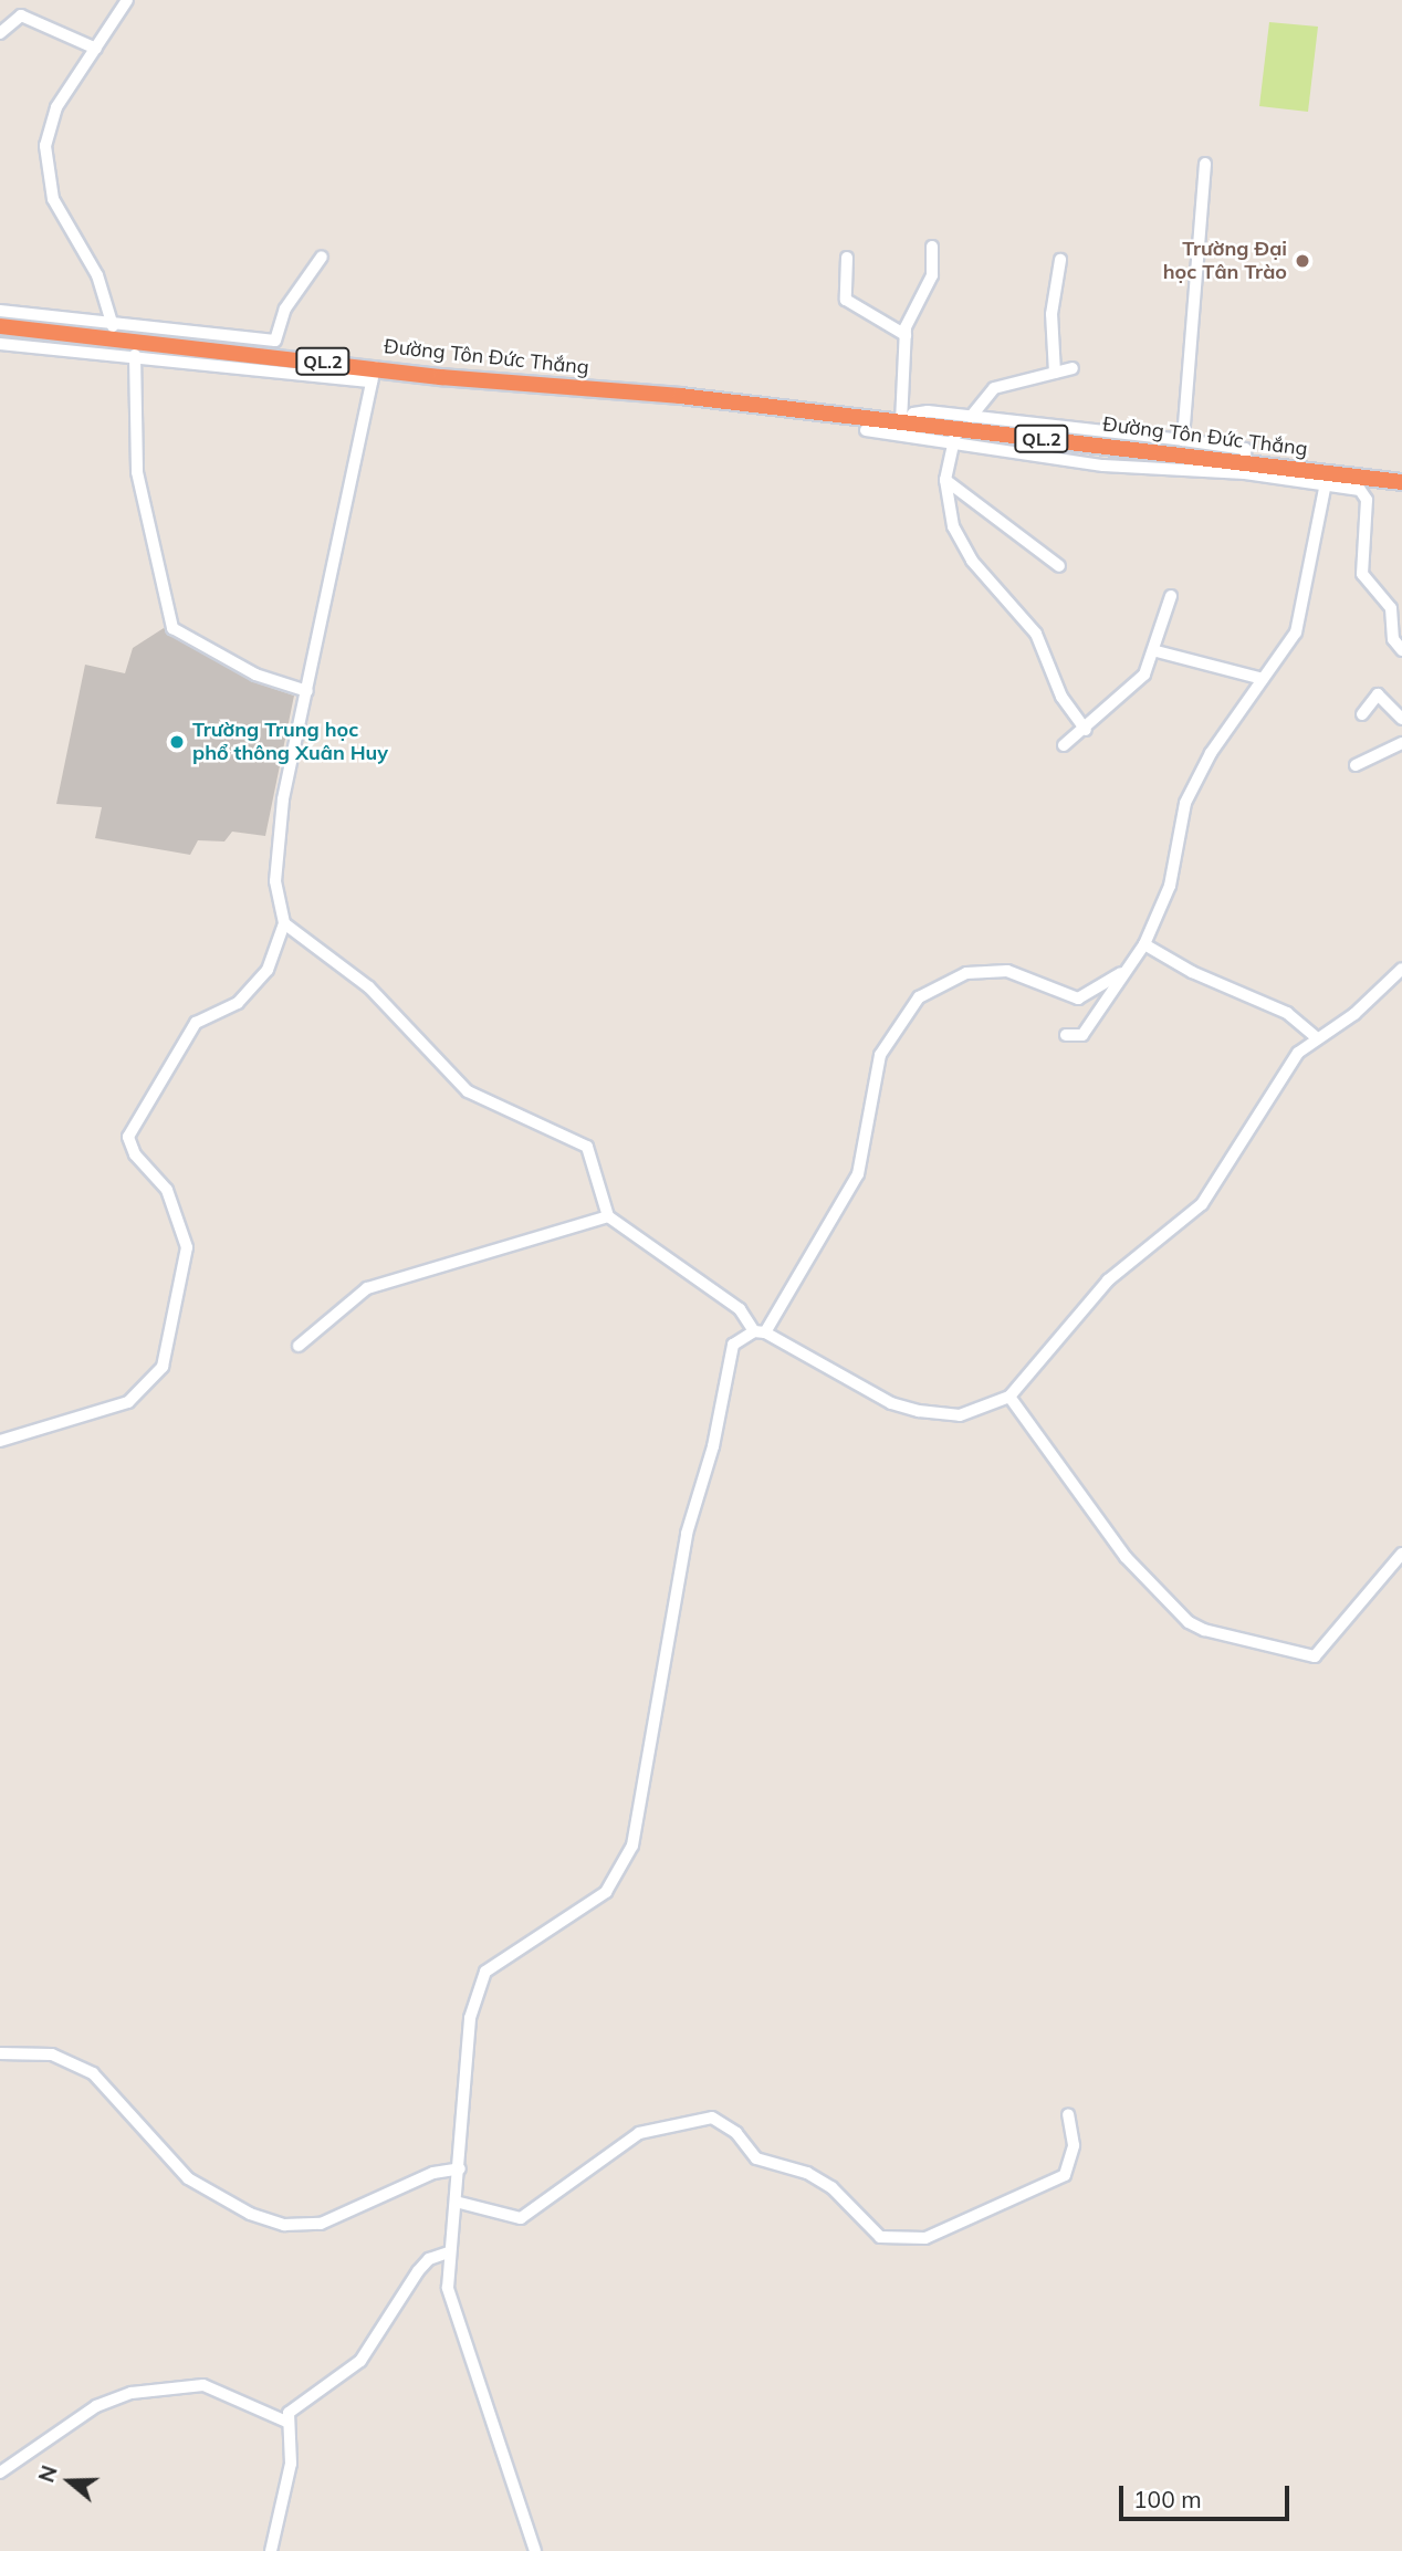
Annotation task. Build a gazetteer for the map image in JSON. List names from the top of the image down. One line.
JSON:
{"streets":{"highway":["Đường Tôn Đức Thắng","QL.2"]},"places":["Trường Đại học Tân Trào","Trường Trung học phổ thông Xuân Huy"],"scale_bar":"100 m","north":"left"}
